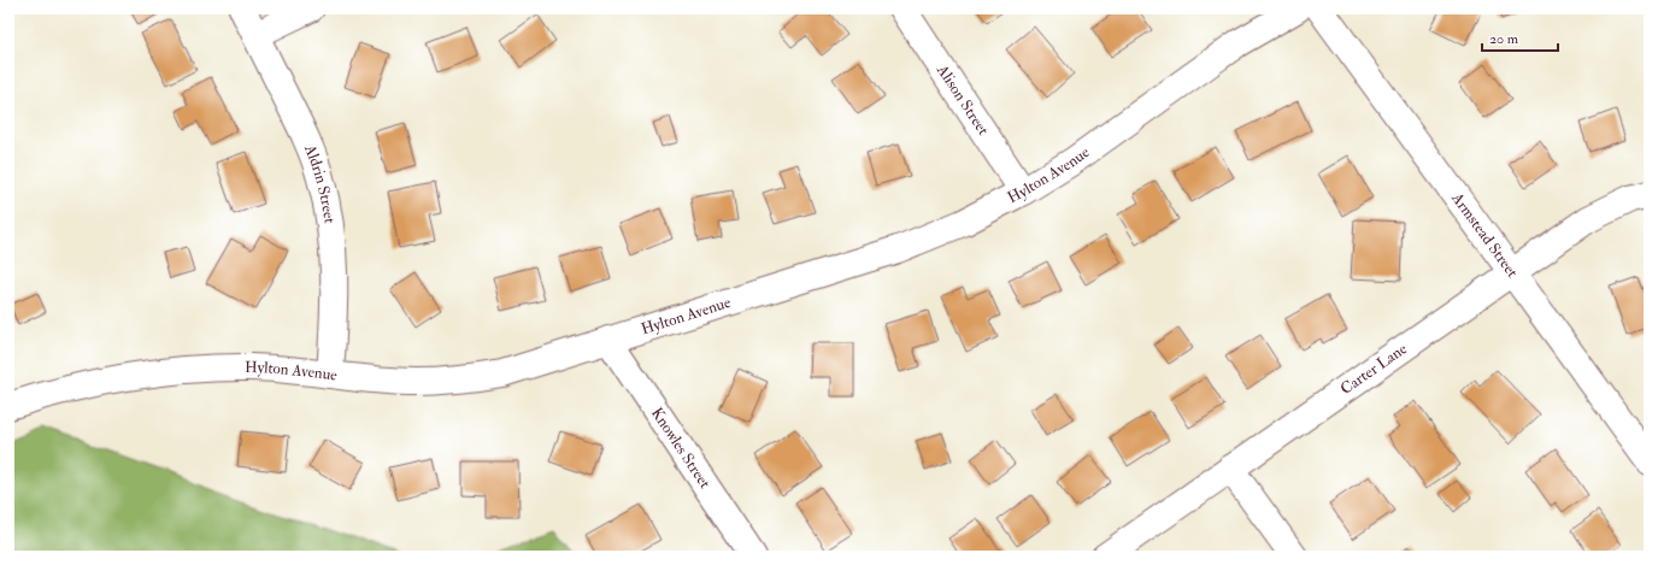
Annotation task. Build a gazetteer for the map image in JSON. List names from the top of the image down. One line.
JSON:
{"streets":{"street":["Alison Street","Hylton Avenue","Aldrin Street","Armstead Street","Carter Lane","Knowles Street"]},"crossings":[["Alison Street","Hylton Avenue"],["Hylton Avenue","Aldrin Street"],["Hylton Avenue","Knowles Street"],["Armstead Street","Carter Lane"]],"scale_bar":"20 m"}
